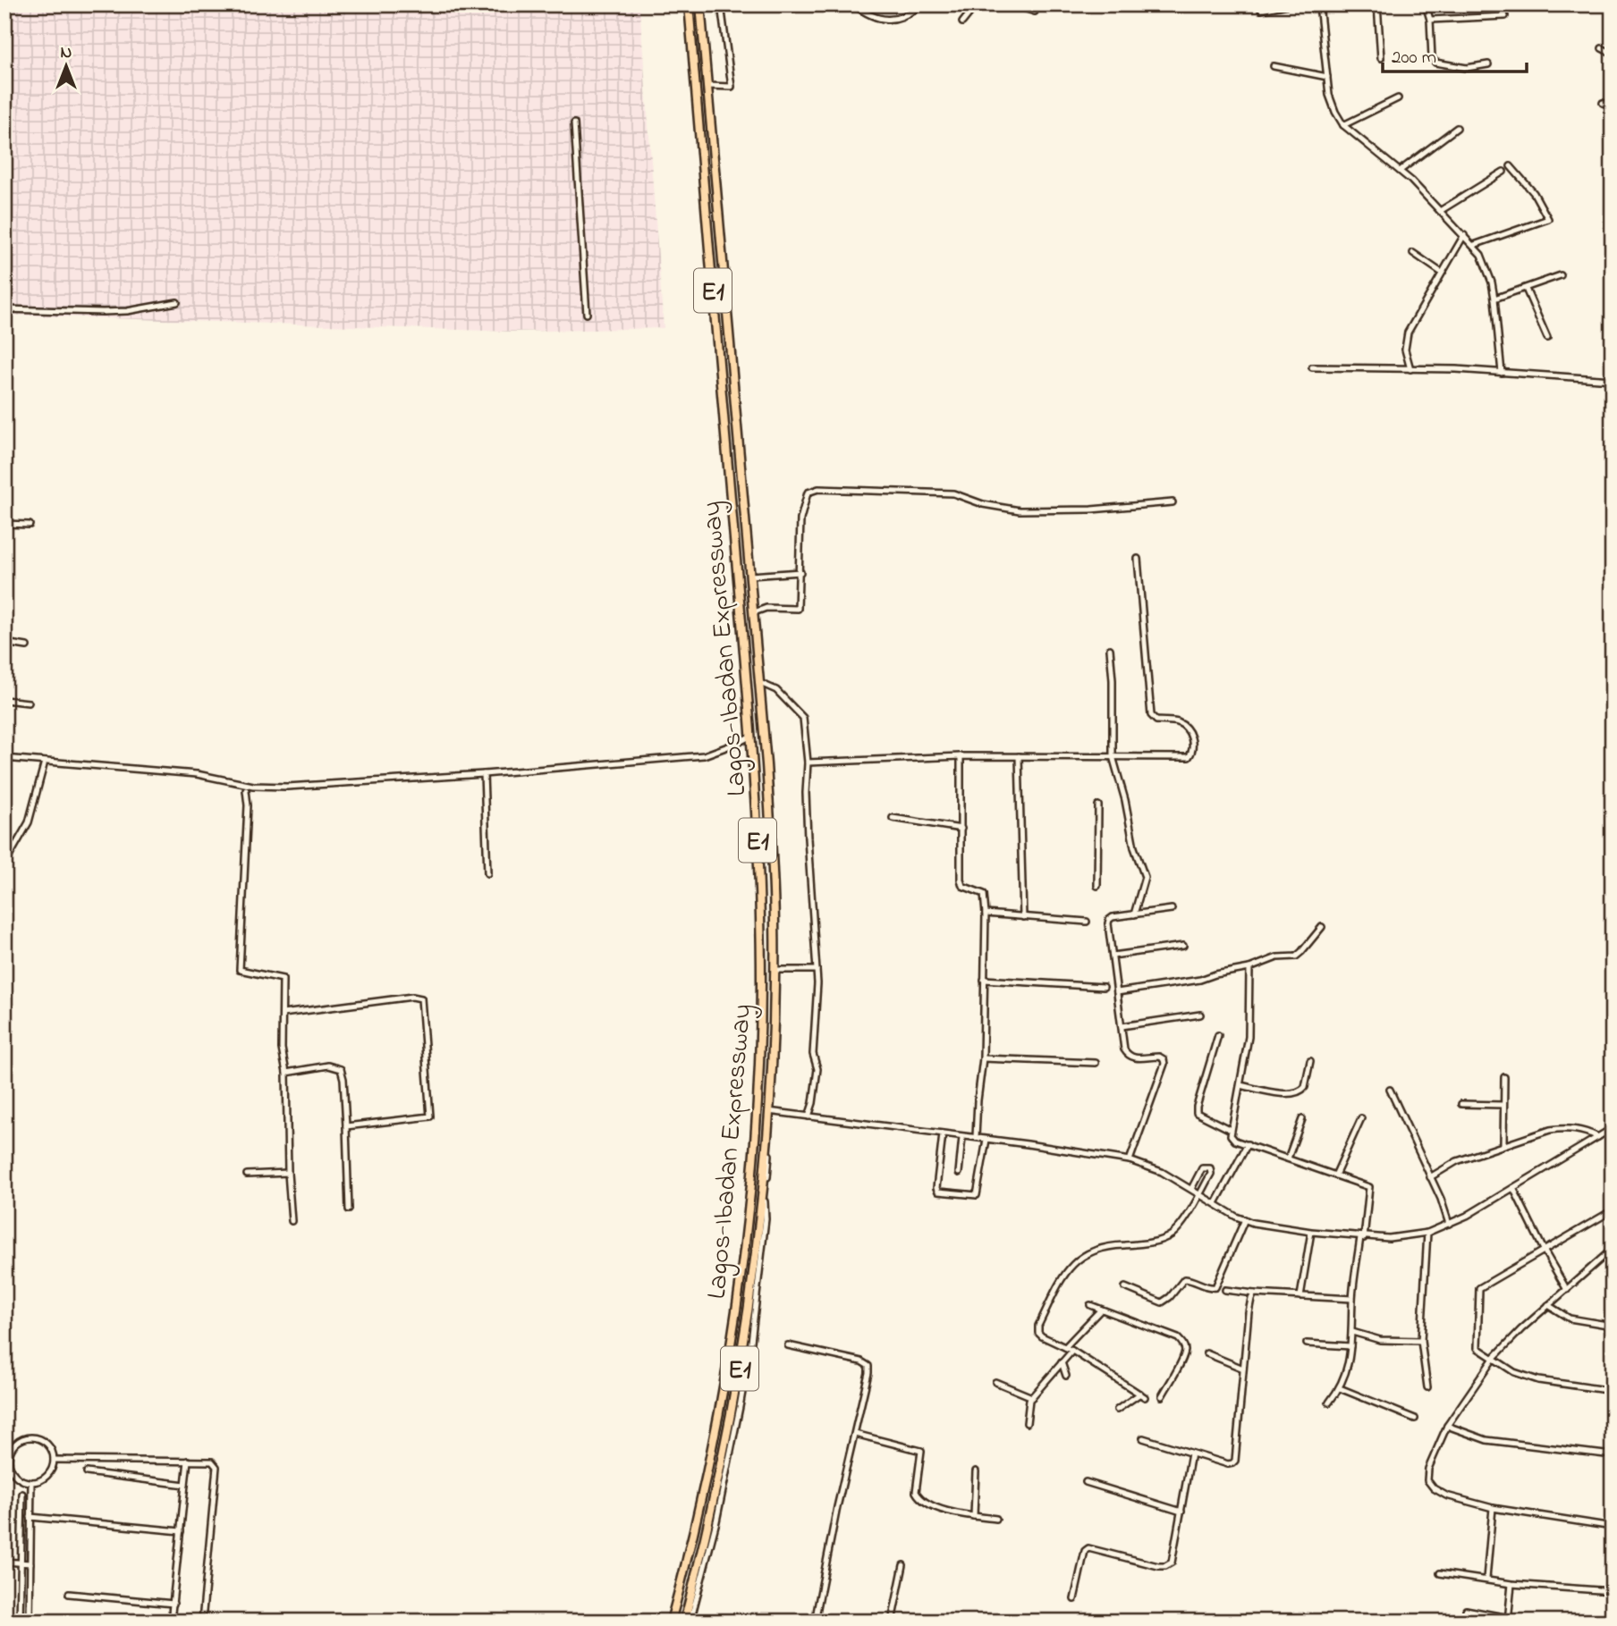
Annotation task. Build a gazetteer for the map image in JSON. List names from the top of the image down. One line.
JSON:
{"streets":{"highway":["E1","Lagos-Ibadan Expressway"]},"scale_bar":"200 m","north":"top"}
